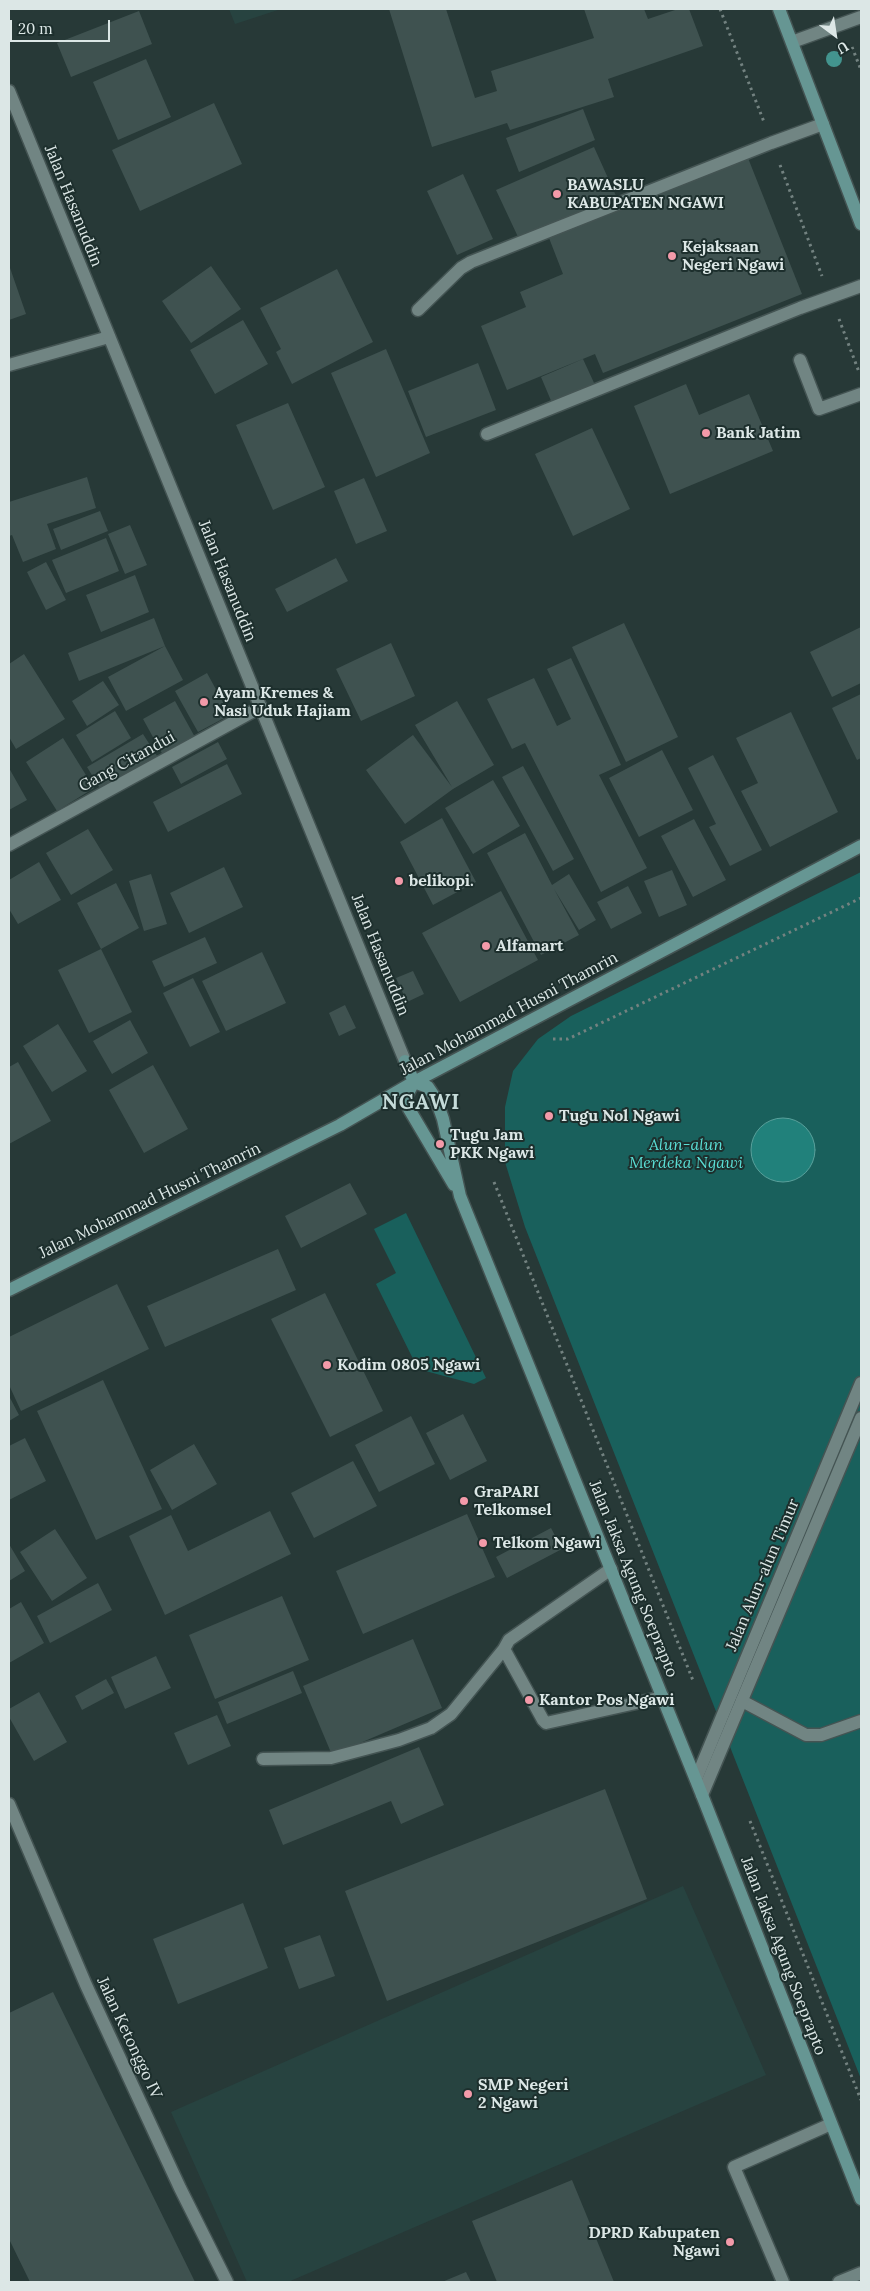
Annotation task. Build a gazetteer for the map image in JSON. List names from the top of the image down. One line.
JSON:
{"streets":{"main road":["Jalan Hasanuddin","Jalan Mohammad Husni Thamrin","Jalan Jaksa Agung Soeprapto"],"street":["Gang Citandui","Jalan Alun-alun Timur","Jalan Ketonggo IV"]},"crossings":[["Jalan Hasanuddin","Gang Citandui"],["Jalan Hasanuddin","Jalan Mohammad Husni Thamrin"],["Jalan Alun-alun Timur","Jalan Jaksa Agung Soeprapto"]],"districts":["NGAWI"],"parks":["Alun-alun Merdeka Ngawi"],"places":["BAWASLU KABUPATEN NGAWI","Kejaksaan Negeri Ngawi","Bank Jatim","Ayam Kremes & Nasi Uduk Hajiam","belikopi.","Alfamart","Tugu Nol Ngawi","Tugu Jam PKK Ngawi","Kodim 0805 Ngawi","GraPARI Telkomsel","Telkom Ngawi","Kantor Pos Ngawi","SMP Negeri 2 Ngawi","DPRD Kabupaten Ngawi"],"scale_bar":"20 m","north":"bottom right"}
